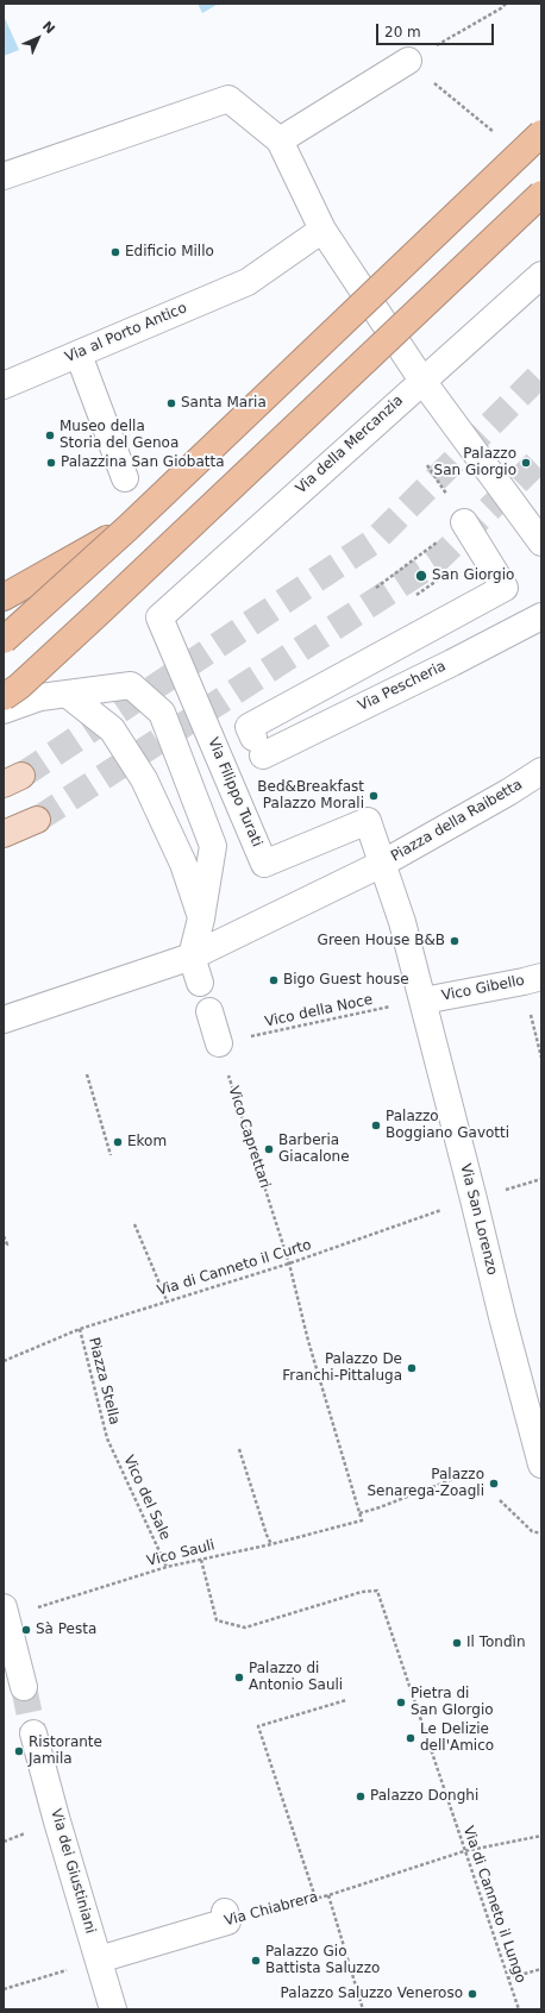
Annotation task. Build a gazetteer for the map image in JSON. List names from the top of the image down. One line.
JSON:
{"streets":{"street":["Via al Porto Antico","Via della Mercanzia","Via Pescheria","Via Filippo Turati","Piazza della Raibetta","Vico Gibello","Via San Lorenzo","Via dei Giustiniani","Via Chiabrera"],"path":["Vico della Noce","Vico Caprettari","Via di Canneto il Curto","Piazza Stella","Vico del Sale","Vico Sauli","Via di Canneto il Lungo"]},"crossings":[["Via della Mercanzia","Via Filippo Turati"],["Via Filippo Turati","Piazza della Raibetta"],["Via Filippo Turati","Via San Lorenzo"],["Piazza della Raibetta","Via San Lorenzo"],["Vico Gibello","Vico della Noce"],["Vico Gibello","Via San Lorenzo"],["Vico della Noce","Vico Caprettari"],["Vico della Noce","Via San Lorenzo"],["Vico Caprettari","Via di Canneto il Curto"],["Via San Lorenzo","Via di Canneto il Curto"],["Via di Canneto il Curto","Piazza Stella"],["Piazza Stella","Vico del Sale"],["Vico del Sale","Vico Sauli"],["Vico Sauli","Via di Canneto il Lungo"],["Via dei Giustiniani","Via Chiabrera"],["Via di Canneto il Lungo","Via Chiabrera"]],"places":["Edificio Millo","Santa Maria","Museo della Storia del Genoa","Palazzina San Giobatta","Palazzo San Giorgio","San Giorgio","Bed&Breakfast Palazzo Morali","Green House B&B","Bigo Guest house","Palazzo Boggiano Gavotti","Ekom","Barberia Giacalone","Palazzo De Franchi-Pittaluga","Palazzo Senarega-Zoagli","Sà Pesta","Il Tondìn","Palazzo di Antonio Sauli","Pietra di San GIorgio","Le Delizie dell'Amico","Ristorante Jamila","Palazzo Donghi","Palazzo Gio Battista Saluzzo","Palazzo Saluzzo Veneroso"],"scale_bar":"20 m","north":"top right"}
